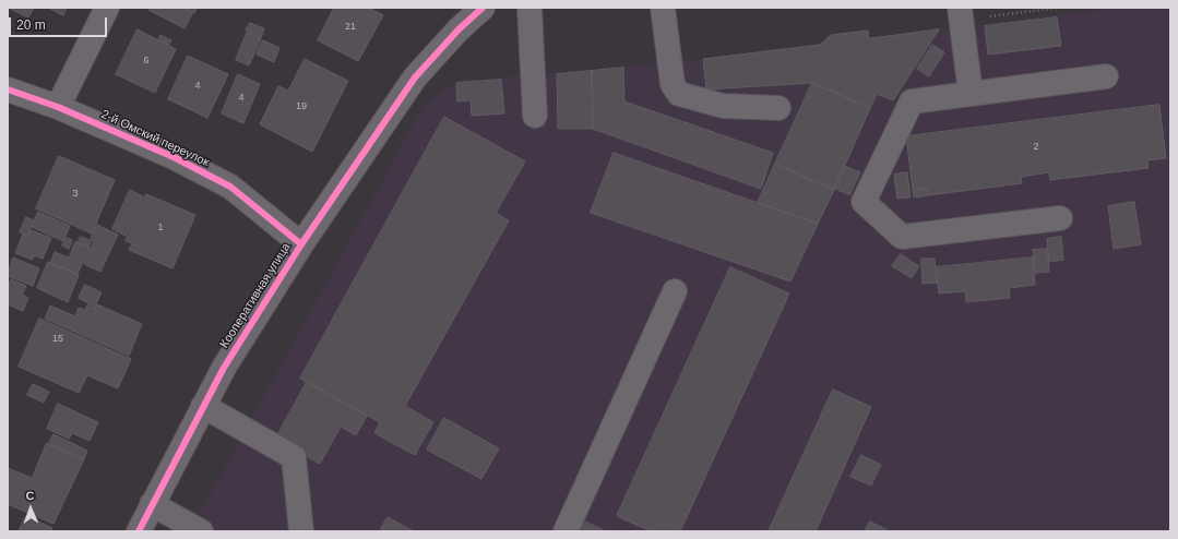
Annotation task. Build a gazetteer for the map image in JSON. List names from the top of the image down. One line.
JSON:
{"streets":{"street":["2-й Омский переулок","Кооперативная улица"]},"crossings":[["2-й Омский переулок","Кооперативная улица"]],"house_numbers":["21","6","4","4","19","2","3","1","15"],"scale_bar":"20 m","north":"top"}
